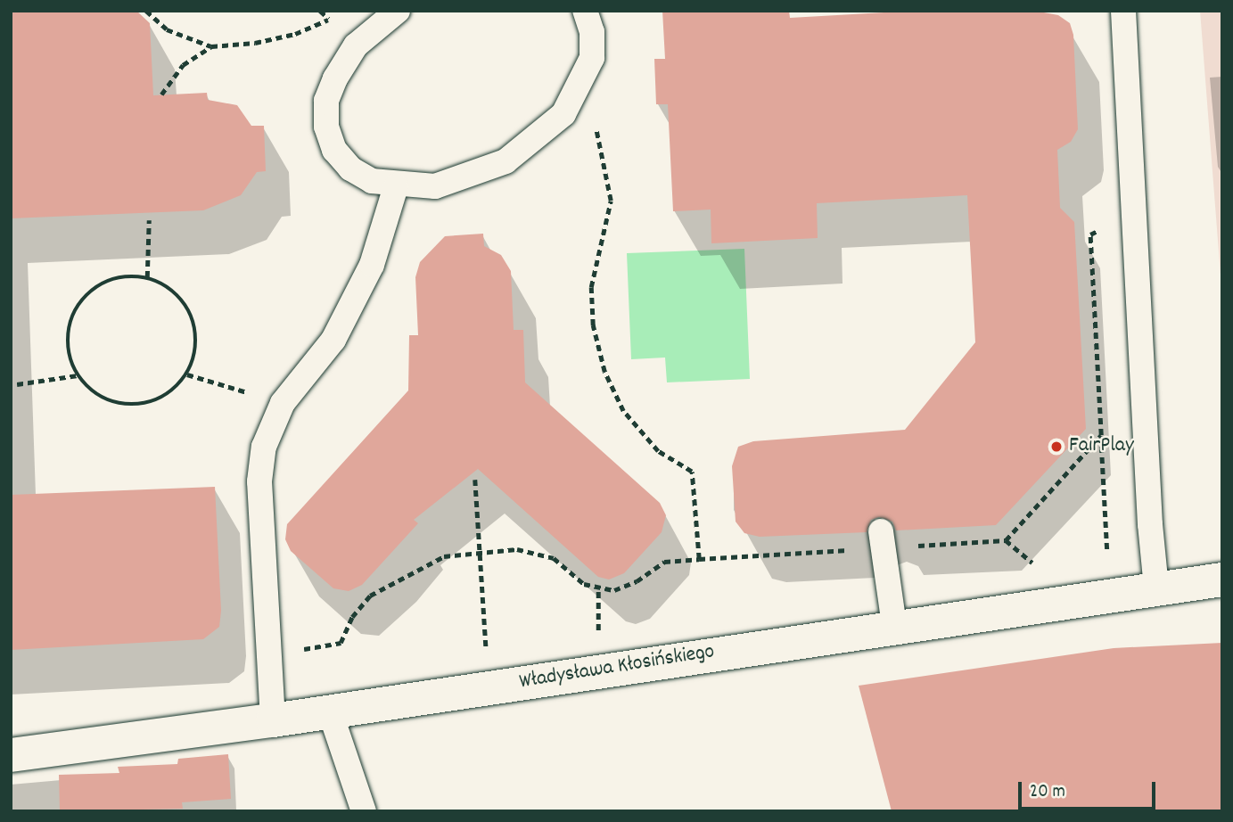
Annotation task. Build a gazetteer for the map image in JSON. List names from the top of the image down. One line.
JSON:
{"streets":{"street":["Władysława Kłosińskiego"]},"places":["FairPlay"],"scale_bar":"20 m"}
